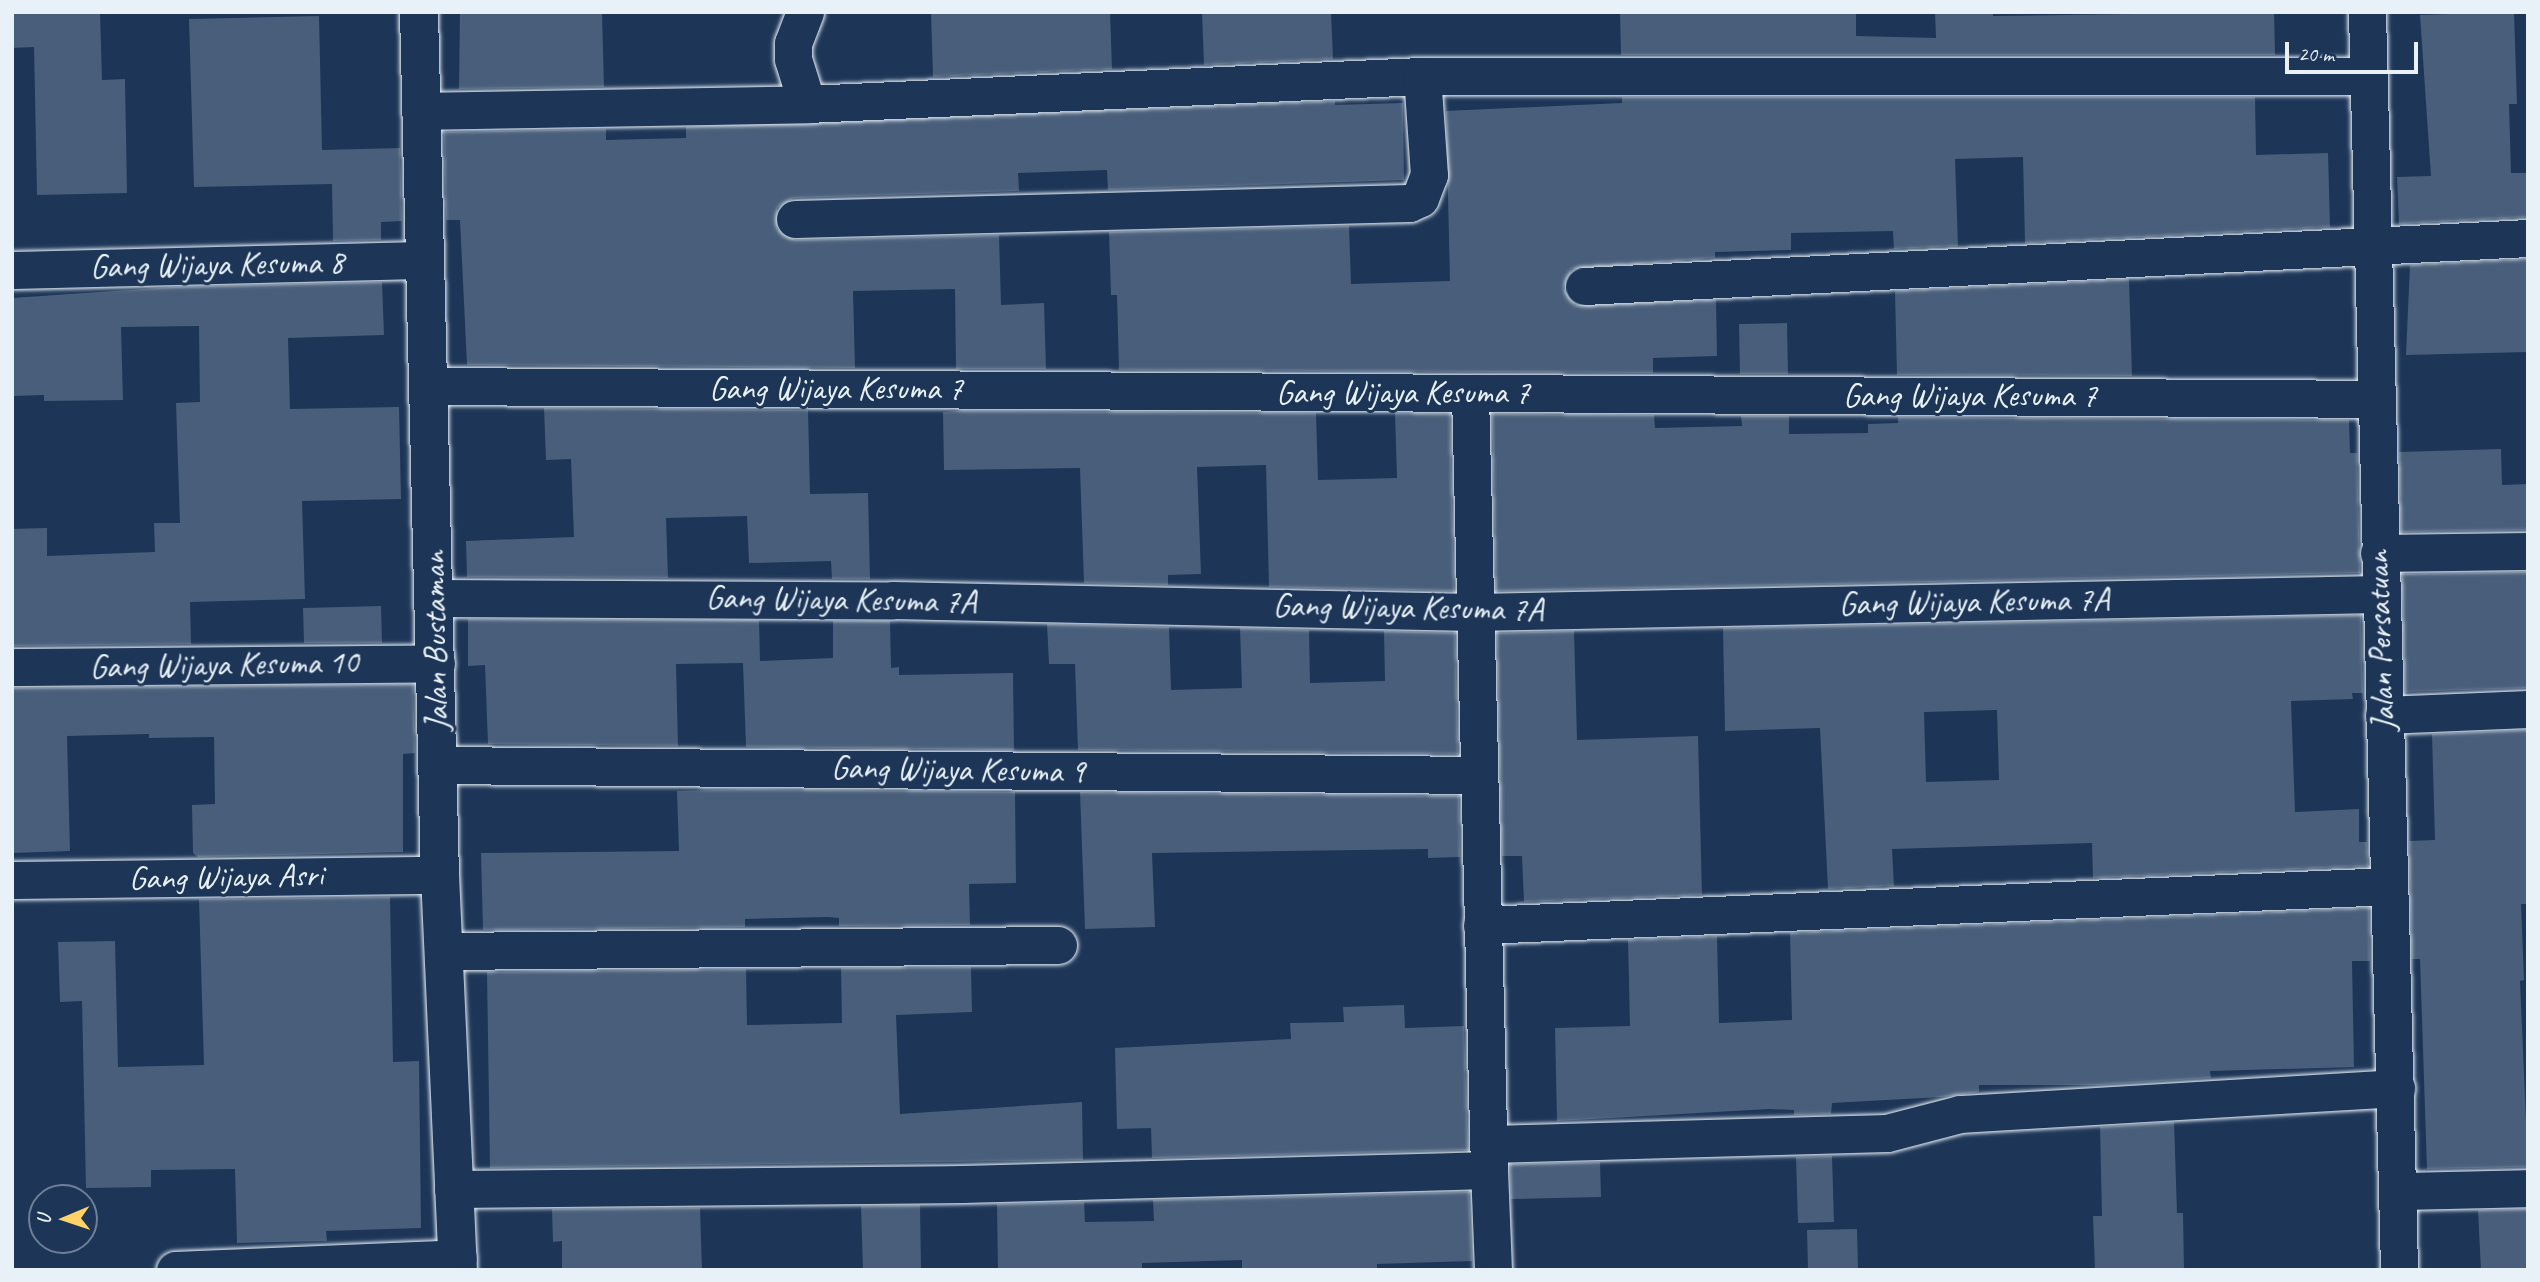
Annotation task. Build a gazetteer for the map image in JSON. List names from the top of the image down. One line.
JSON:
{"streets":{"main road":["Jalan Bustaman"],"street":["Gang Wijaya Kesuma 8","Gang Wijaya Kesuma 7","Gang Wijaya Kesuma 7A","Jalan Persatuan","Gang Wijaya Kesuma 10","Gang Wijaya Kesuma 9","Gang Wijaya Asri"]},"crossings":[["Gang Wijaya Kesuma 8","Jalan Bustaman"],["Gang Wijaya Kesuma 7","Jalan Bustaman"],["Gang Wijaya Kesuma 7","Jalan Persatuan"],["Gang Wijaya Kesuma 7A","Jalan Bustaman"],["Gang Wijaya Kesuma 7A","Jalan Persatuan"],["Jalan Bustaman","Gang Wijaya Kesuma 10"],["Jalan Bustaman","Gang Wijaya Kesuma 9"],["Jalan Bustaman","Gang Wijaya Asri"]],"scale_bar":"20 m","north":"left"}
